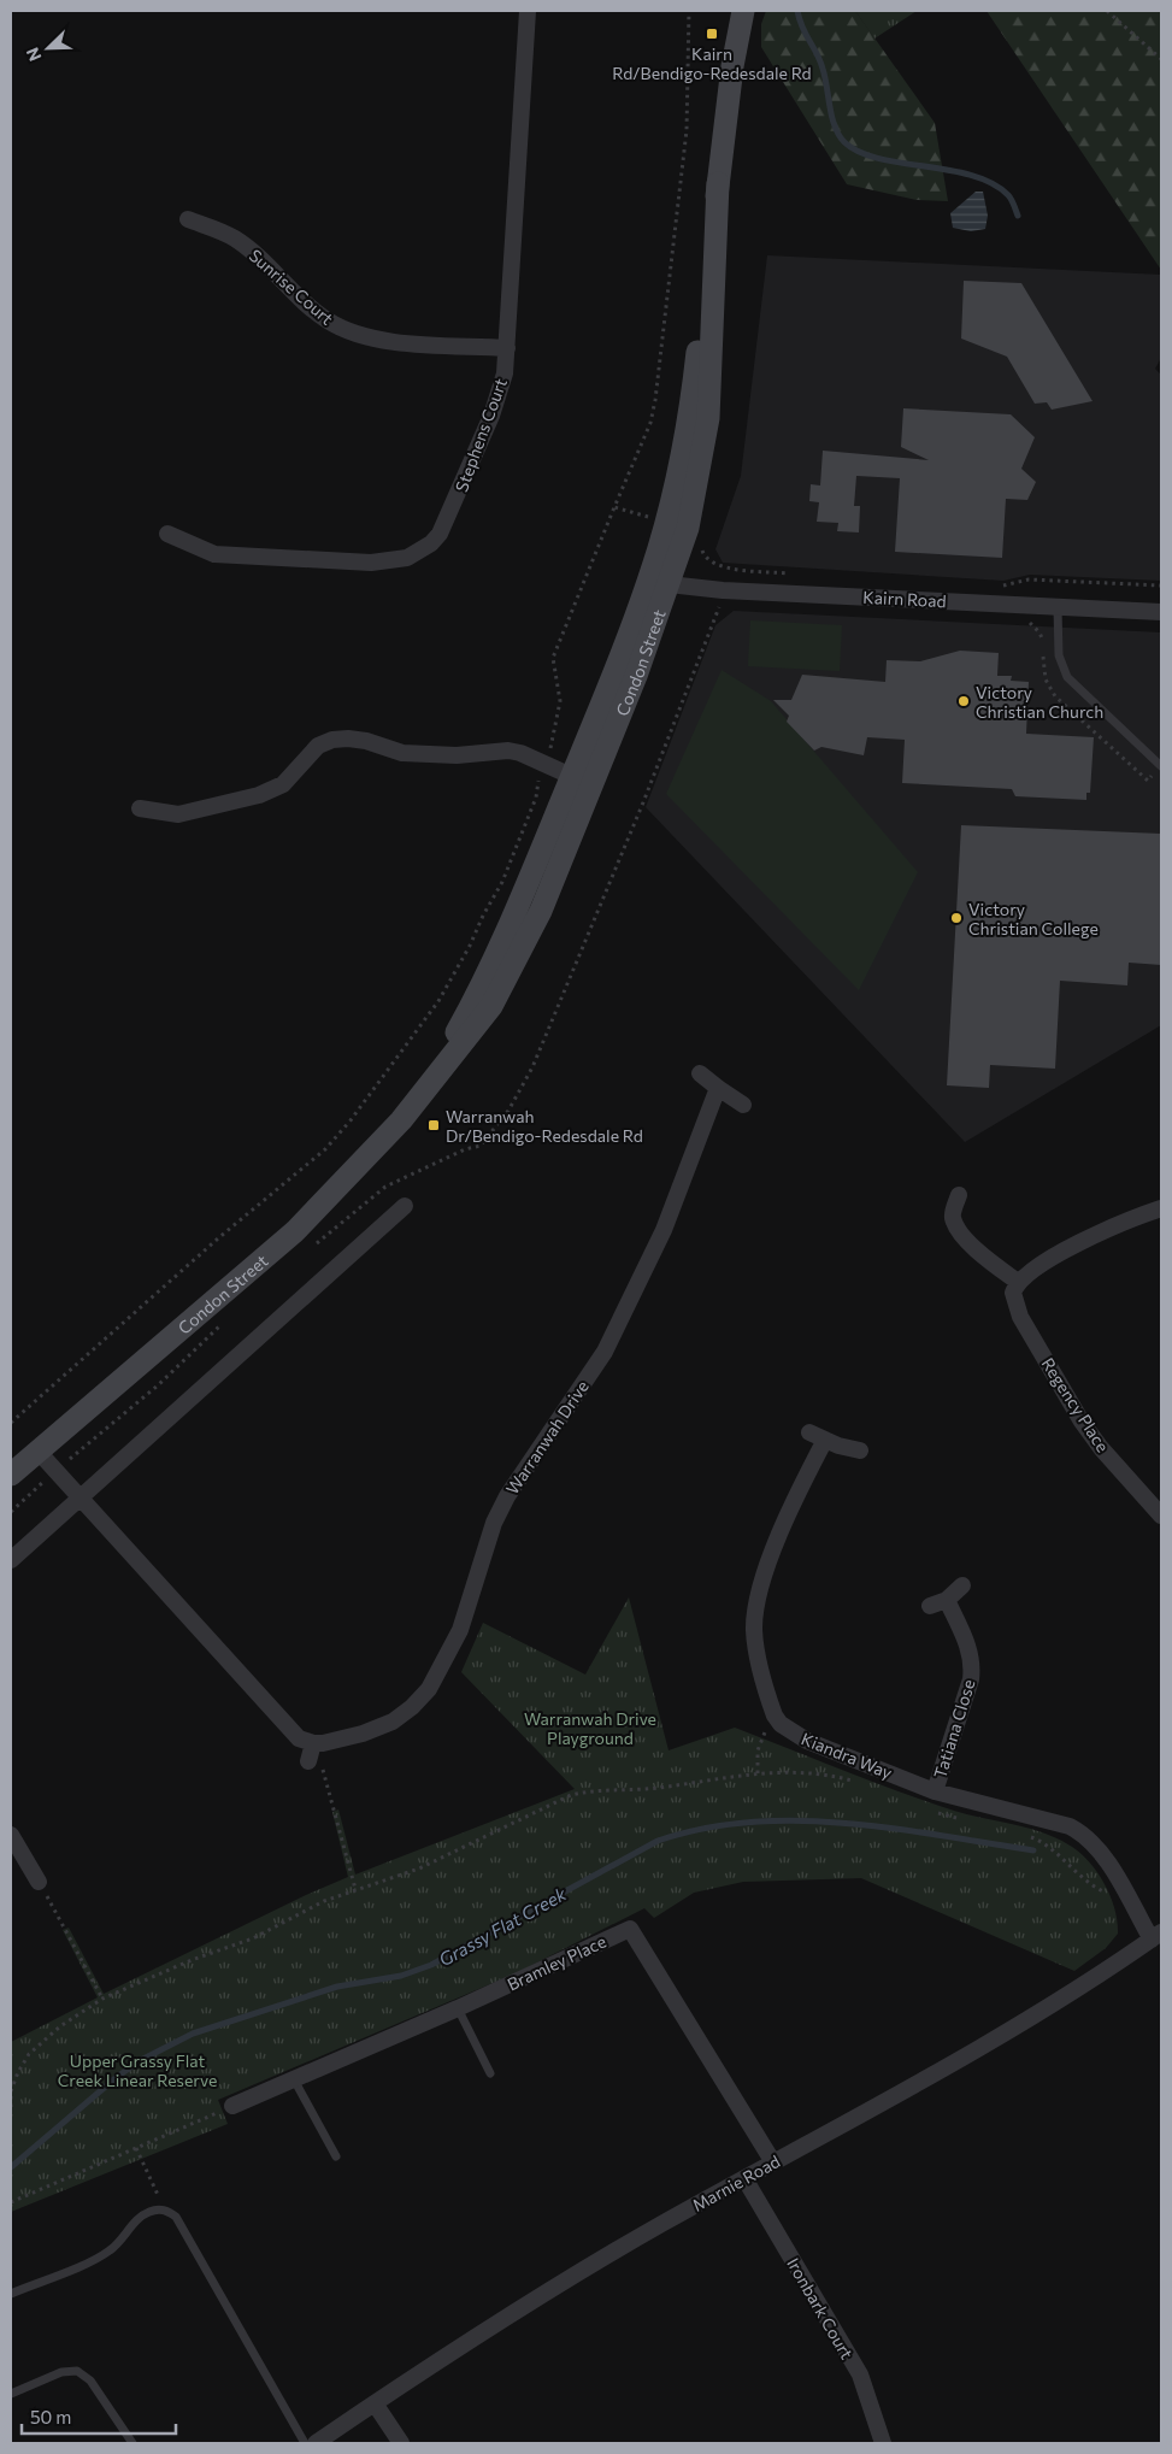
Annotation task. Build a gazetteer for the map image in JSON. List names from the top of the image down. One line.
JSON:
{"streets":{"main road":["Condon Street"],"street":["Sunrise Court","Stephens Court","Kairn Road","Regency Place","Warranwah Drive","Tatiana Close","Kiandra Way","Bramley Place","Marnie Road","Ironbark Court"]},"crossings":[["Sunrise Court","Stephens Court"],["Kairn Road","Condon Street"],["Tatiana Close","Kiandra Way"],["Kiandra Way","Marnie Road"],["Bramley Place","Marnie Road"],["Marnie Road","Ironbark Court"]],"water":["Grassy Flat Creek"],"parks":["Warranwah Drive Playground","Upper Grassy Flat Creek Linear Reserve"],"places":{"transit":["Kairn Rd/Bendigo-Redesdale Rd","Warranwah Dr/Bendigo-Redesdale Rd"],"other":["Victory Christian Church","Victory Christian College"]},"scale_bar":"50 m","north":"bottom left"}
